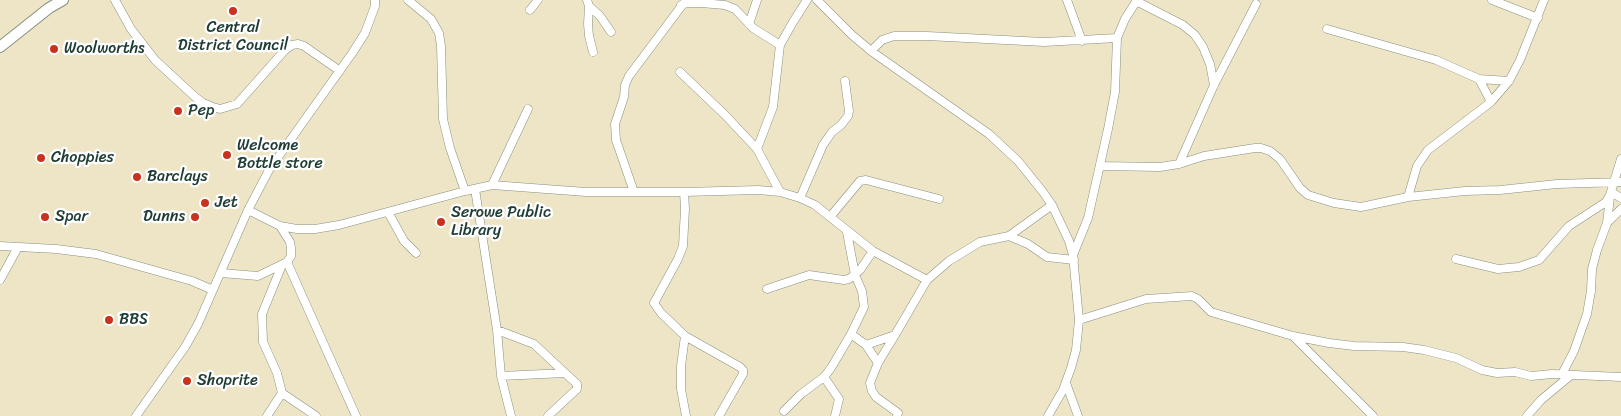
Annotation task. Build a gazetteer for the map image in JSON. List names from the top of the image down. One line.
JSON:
{"places":["Central District Council","Woolworths","Pep","Welcome Bottle store","Choppies","Barclays","Jet","Spar","Dunns","Serowe Public Library","BBS","Shoprite"]}
